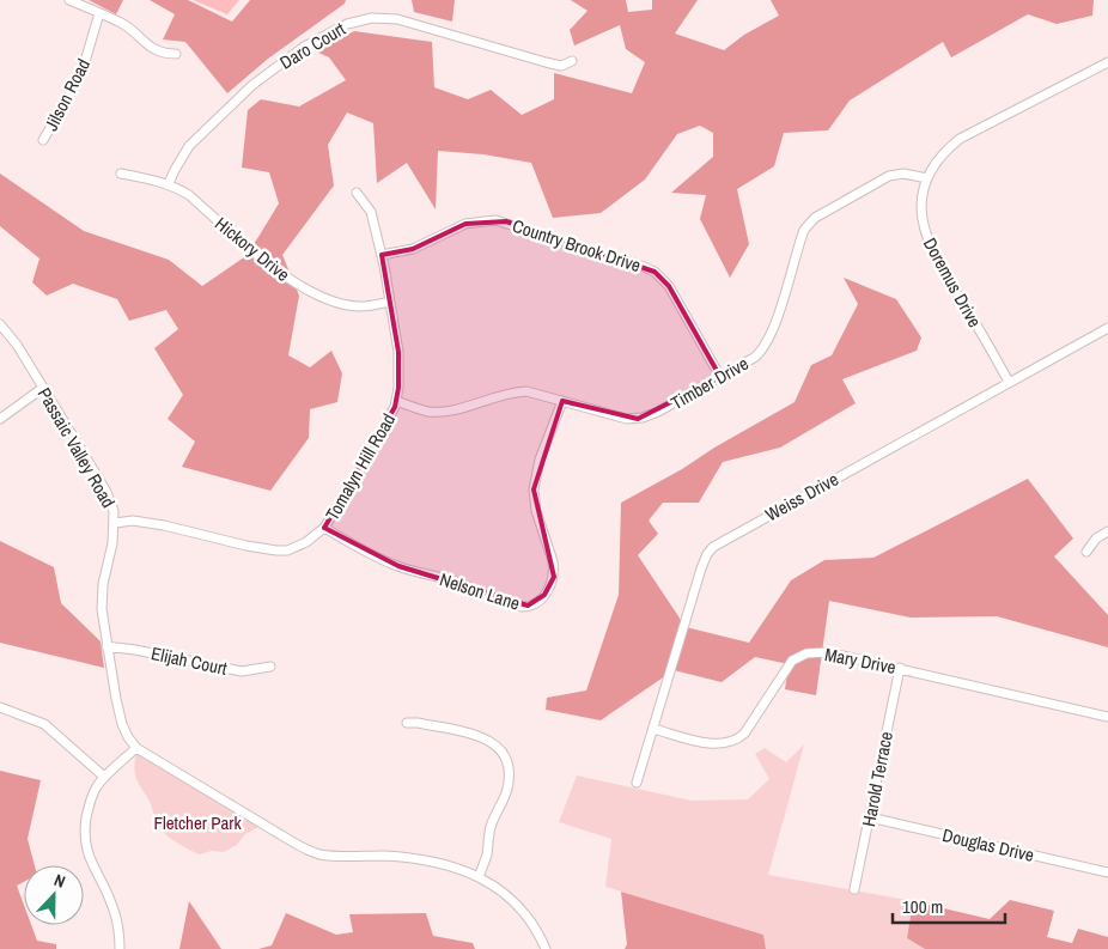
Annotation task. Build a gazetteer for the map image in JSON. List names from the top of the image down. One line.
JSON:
{"streets":{"street":["Daro Court","Jilson Road","Country Brook Drive","Hickory Drive","Doremus Drive","Timber Drive","Passaic Valley Road","Tomalyn Hill Road","Weiss Drive","Nelson Lane","Elijah Court","Mary Drive","Harold Terrace","Douglas Drive"]},"crossings":[["Daro Court","Hickory Drive"],["Country Brook Drive","Timber Drive"],["Country Brook Drive","Tomalyn Hill Road"],["Hickory Drive","Tomalyn Hill Road"],["Doremus Drive","Timber Drive"],["Doremus Drive","Weiss Drive"],["Timber Drive","Tomalyn Hill Road"],["Timber Drive","Nelson Lane"],["Passaic Valley Road","Tomalyn Hill Road"],["Passaic Valley Road","Elijah Court"],["Tomalyn Hill Road","Nelson Lane"],["Weiss Drive","Mary Drive"],["Mary Drive","Harold Terrace"],["Harold Terrace","Douglas Drive"]],"parks":["Fletcher Park"],"scale_bar":"100 m","north":"top"}
